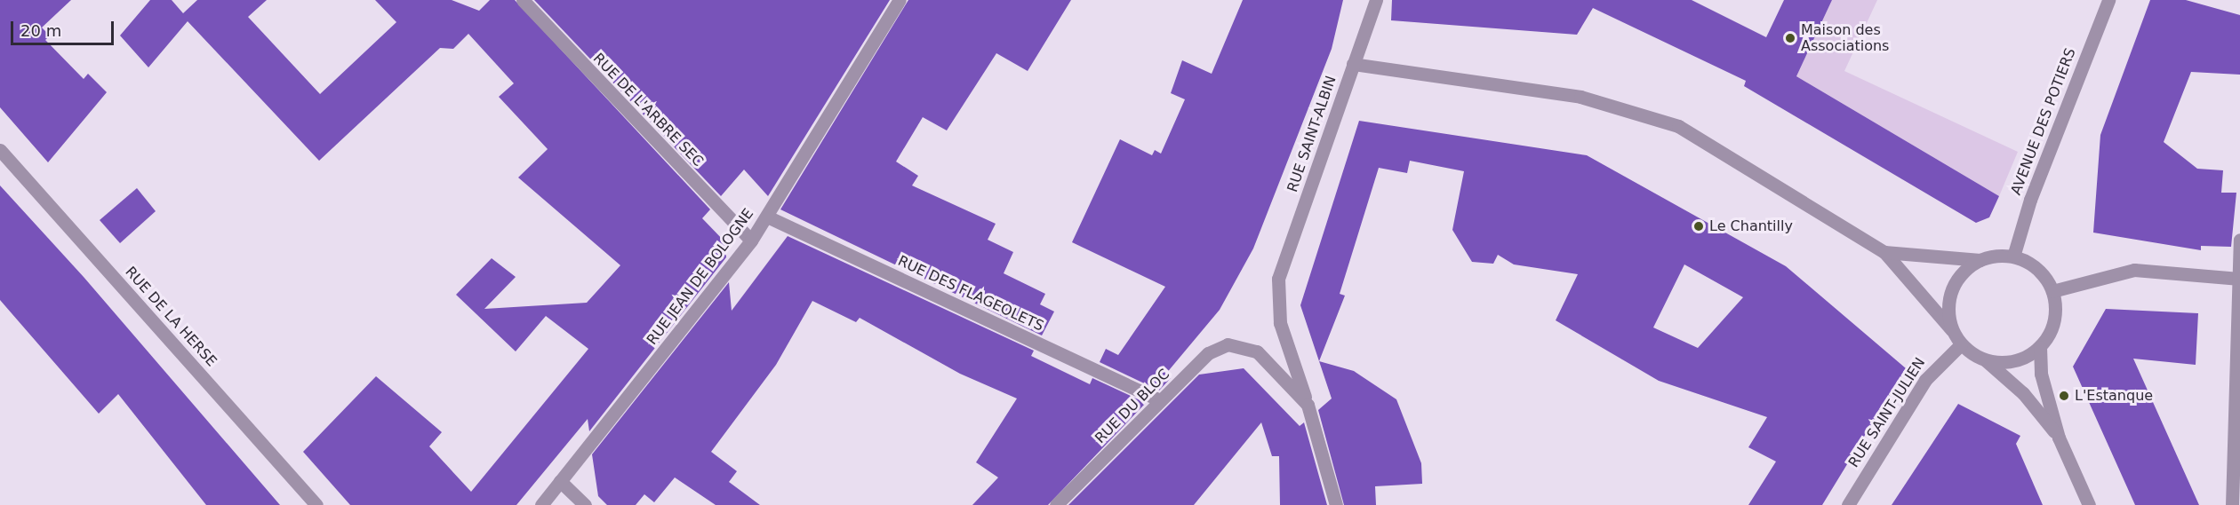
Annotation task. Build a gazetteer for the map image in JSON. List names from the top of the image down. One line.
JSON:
{"streets":{"street":["RUE DE L'ARBRE SEC","AVENUE DES POTIERS","RUE SAINT-ALBIN","RUE JEAN DE BOLOGNE","RUE DES FLAGEOLETS","RUE DE LA HERSE","RUE DU BLOC","RUE SAINT-JULIEN"]},"crossings":[["RUE DE L'ARBRE SEC","RUE JEAN DE BOLOGNE"],["AVENUE DES POTIERS","RUE SAINT-JULIEN"],["RUE SAINT-ALBIN","RUE DU BLOC"],["RUE JEAN DE BOLOGNE","RUE DES FLAGEOLETS"],["RUE DES FLAGEOLETS","RUE DU BLOC"]],"places":["Maison des Associations","Le Chantilly","L'Estanque"],"scale_bar":"20 m"}
